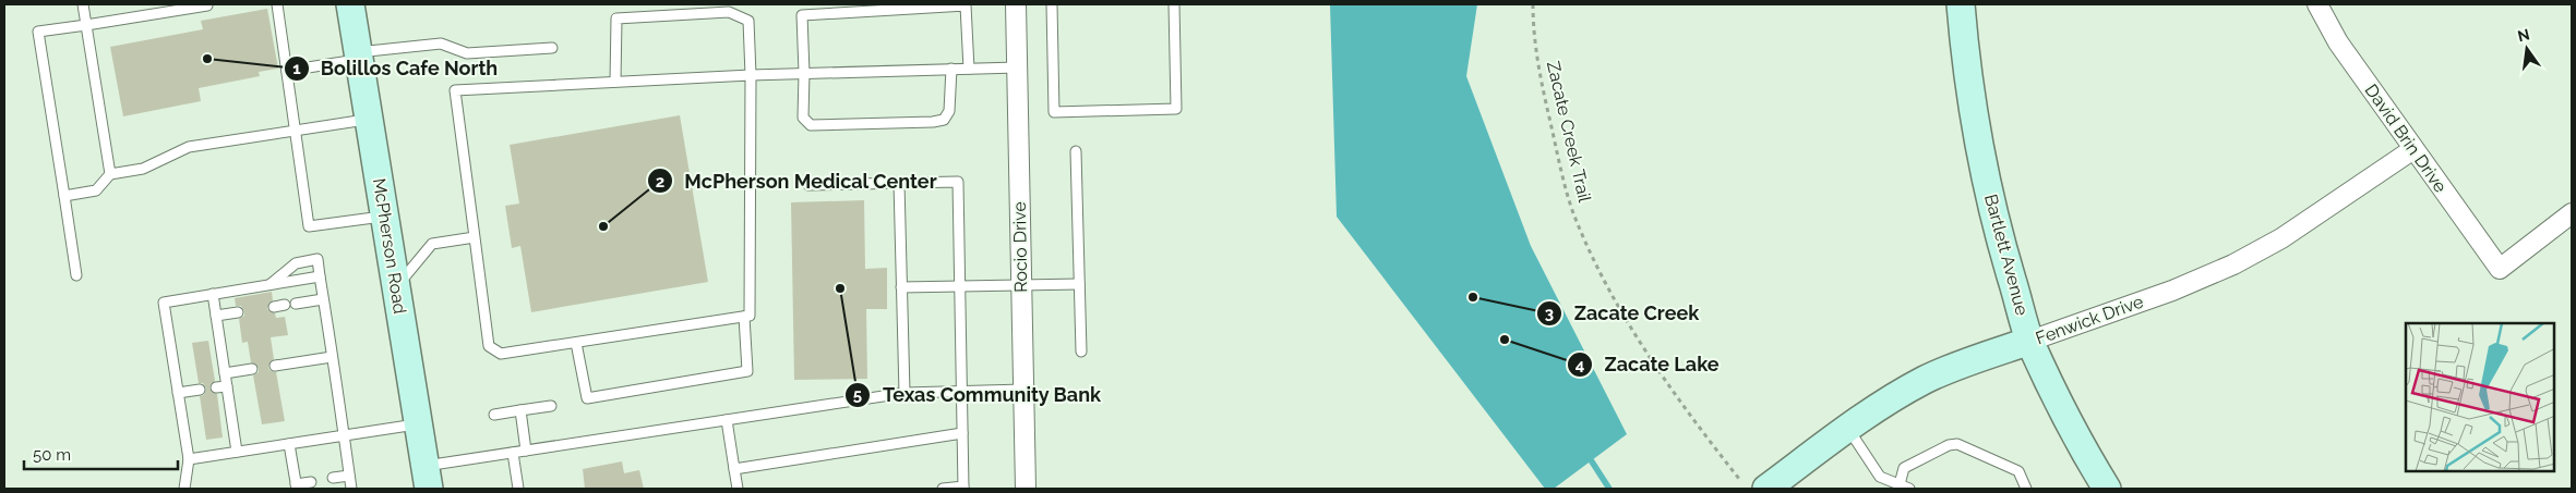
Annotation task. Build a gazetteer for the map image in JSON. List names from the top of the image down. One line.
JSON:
{"streets":{"main road":["McPherson Road","Bartlett Avenue","Fenwick Drive"],"street":["David Brin Drive","Rocio Drive"],"path":["Zacate Creek Trail"]},"crossings":[["David Brin Drive","Fenwick Drive"],["Bartlett Avenue","Fenwick Drive"]],"places":["Bolillos Cafe North","McPherson Medical Center","Texas Community Bank","Zacate Creek","Zacate Lake"],"scale_bar":"50 m","north":"top"}
